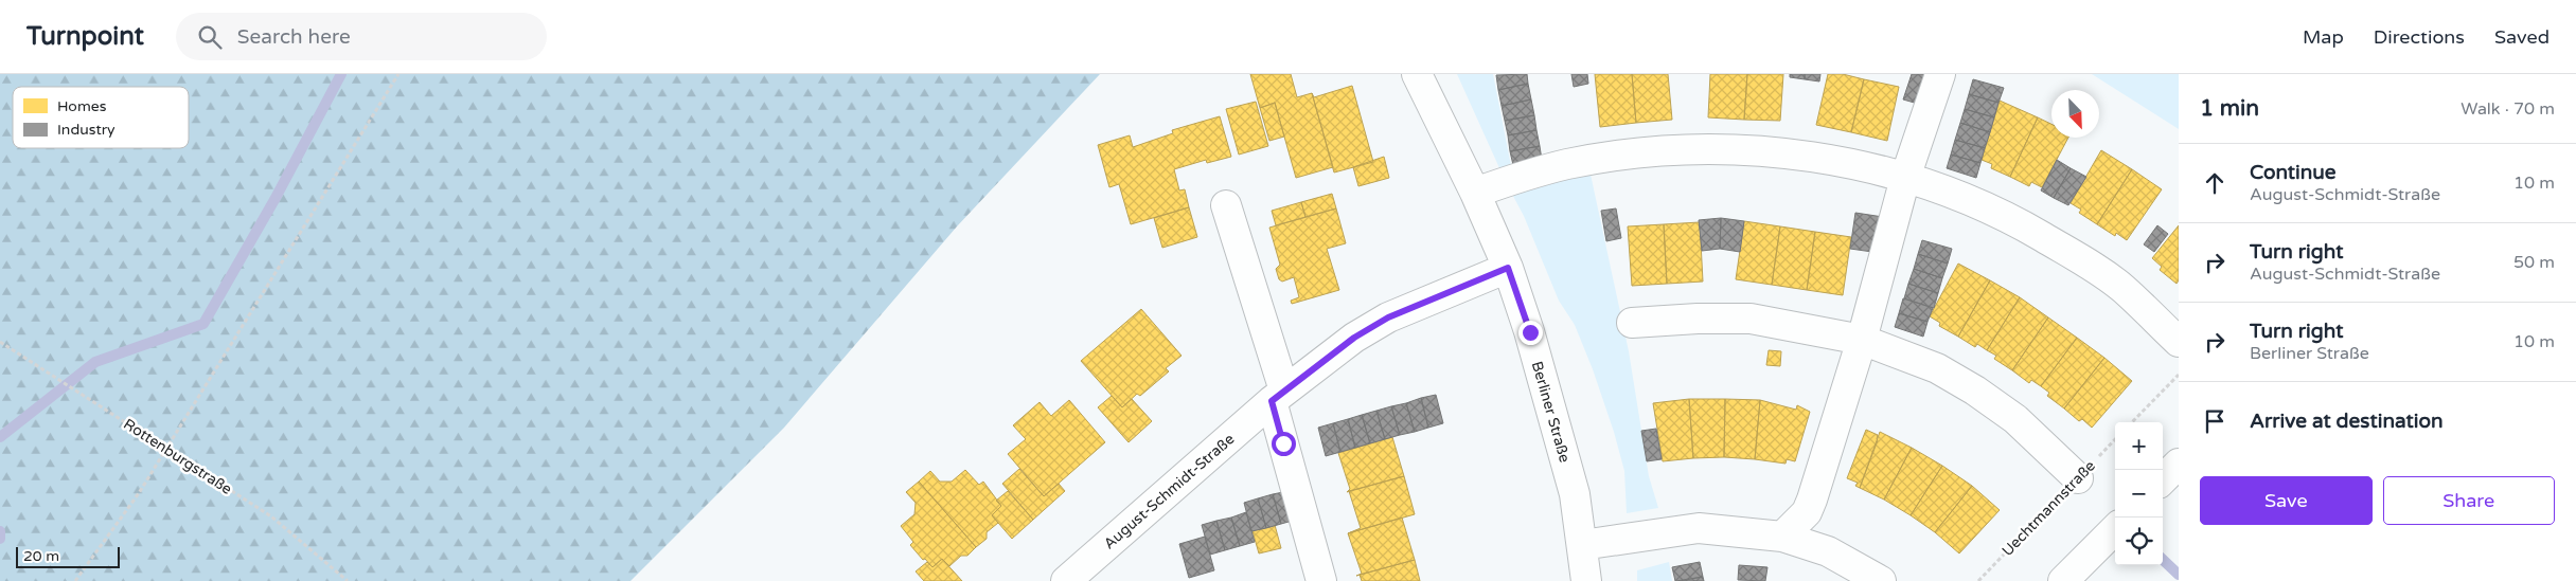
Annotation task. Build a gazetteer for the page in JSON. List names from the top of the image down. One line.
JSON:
{"streets":{"street":["Berliner Straße","August-Schmidt-Straße"],"path":["Rottenburgstraße","Uechtmannstraße"]},"crossings":[["Berliner Straße","August-Schmidt-Straße"]],"legend":["Homes","Industry"],"scale_bar":"20 m","north":"bottom right","page":{"header":"Turnpoint","search":"Search here","nav":["Map","Directions","Saved"],"heading":["1 min","Walk · 70 m"],"list":[["Continue","August-Schmidt-Straße","10 m"],["Turn right","August-Schmidt-Straße","50 m"],["Turn right","Berliner Straße","10 m"],"Arrive at destination"],"map_buttons":["+","−"],"buttons":["Save","Share"],"scale":"20 m"}}
